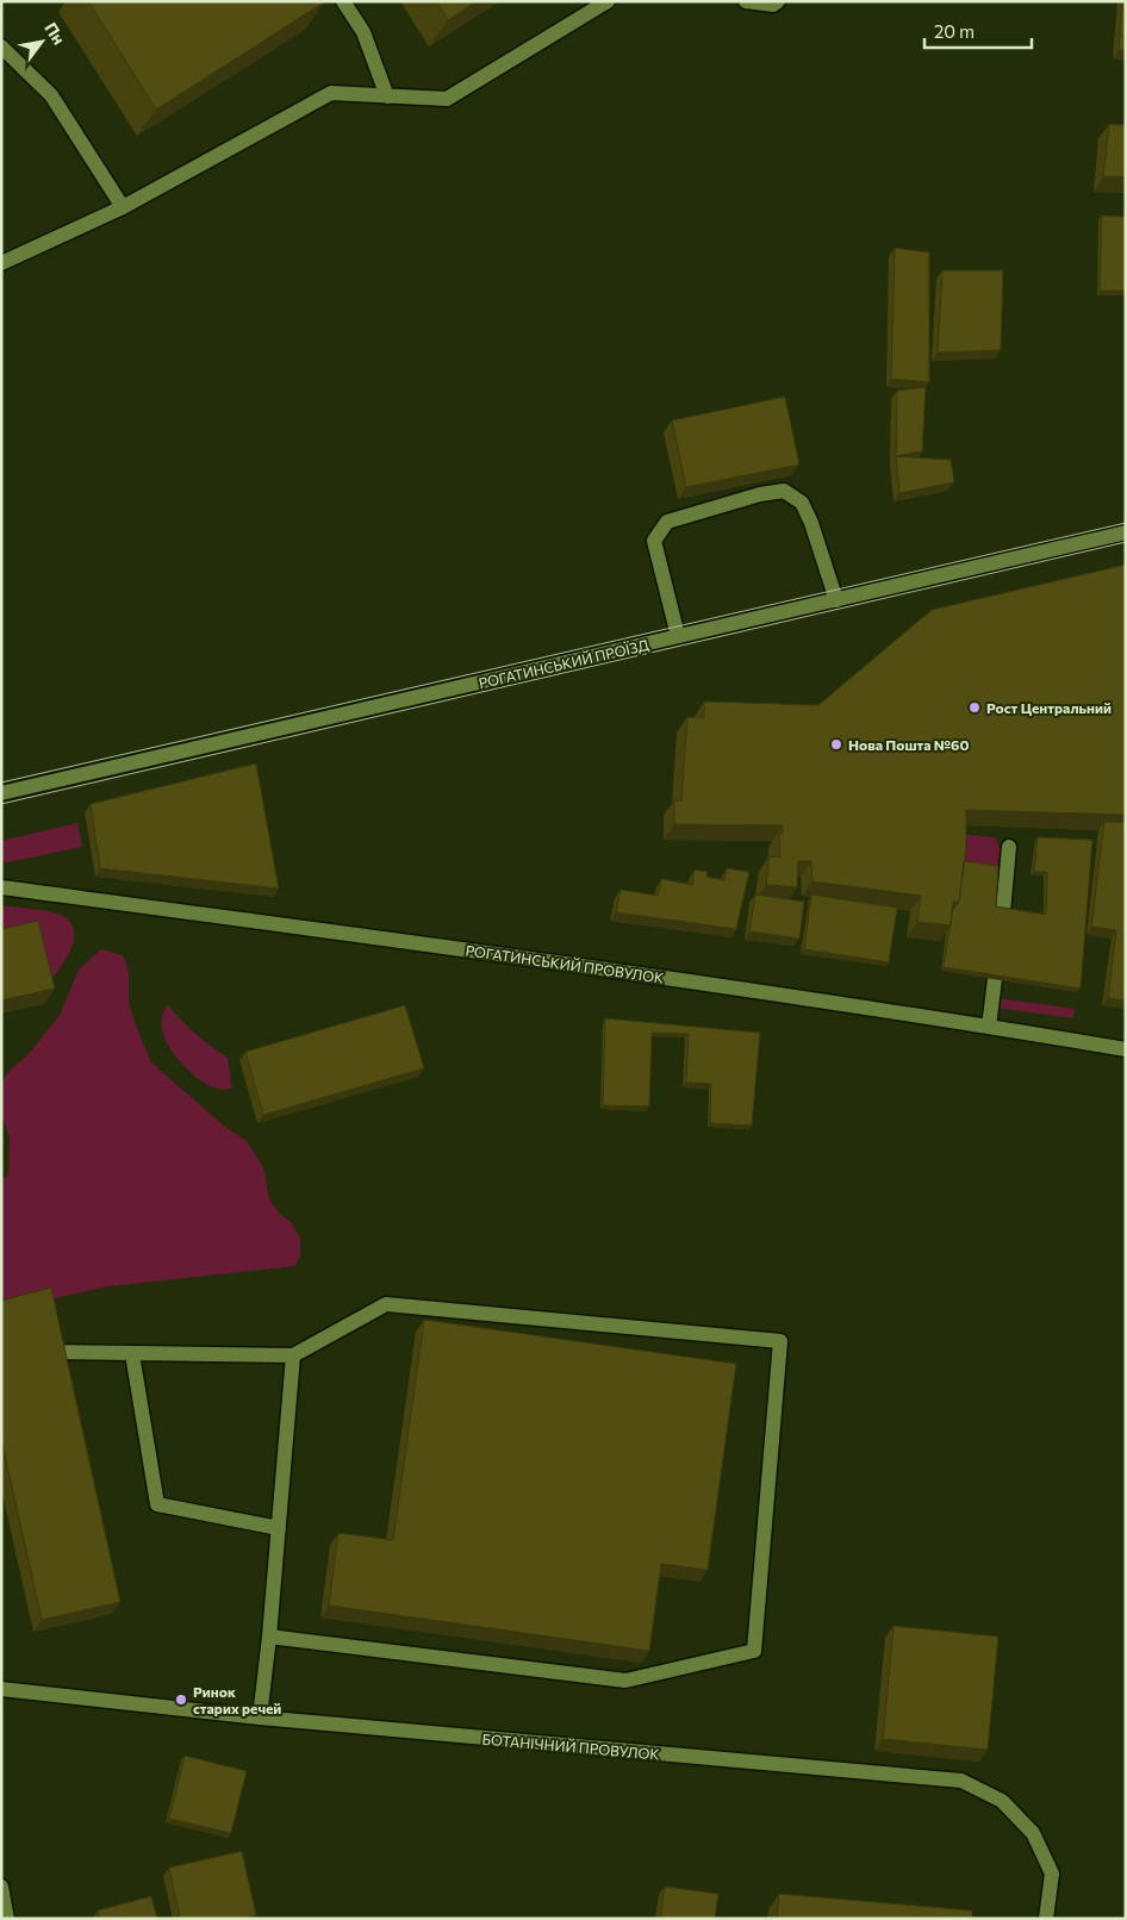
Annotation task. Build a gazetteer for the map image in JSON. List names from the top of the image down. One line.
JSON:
{"streets":{"street":["РОГАТИНСЬКИЙ ПРОЇЗД","РОГАТИНСЬКИЙ ПРОВУЛОК","БОТАНІЧНИЙ ПРОВУЛОК"]},"places":["Рост Центральний","Нова Пошта №60","Ринок старих речей"],"scale_bar":"20 m","north":"top right"}
